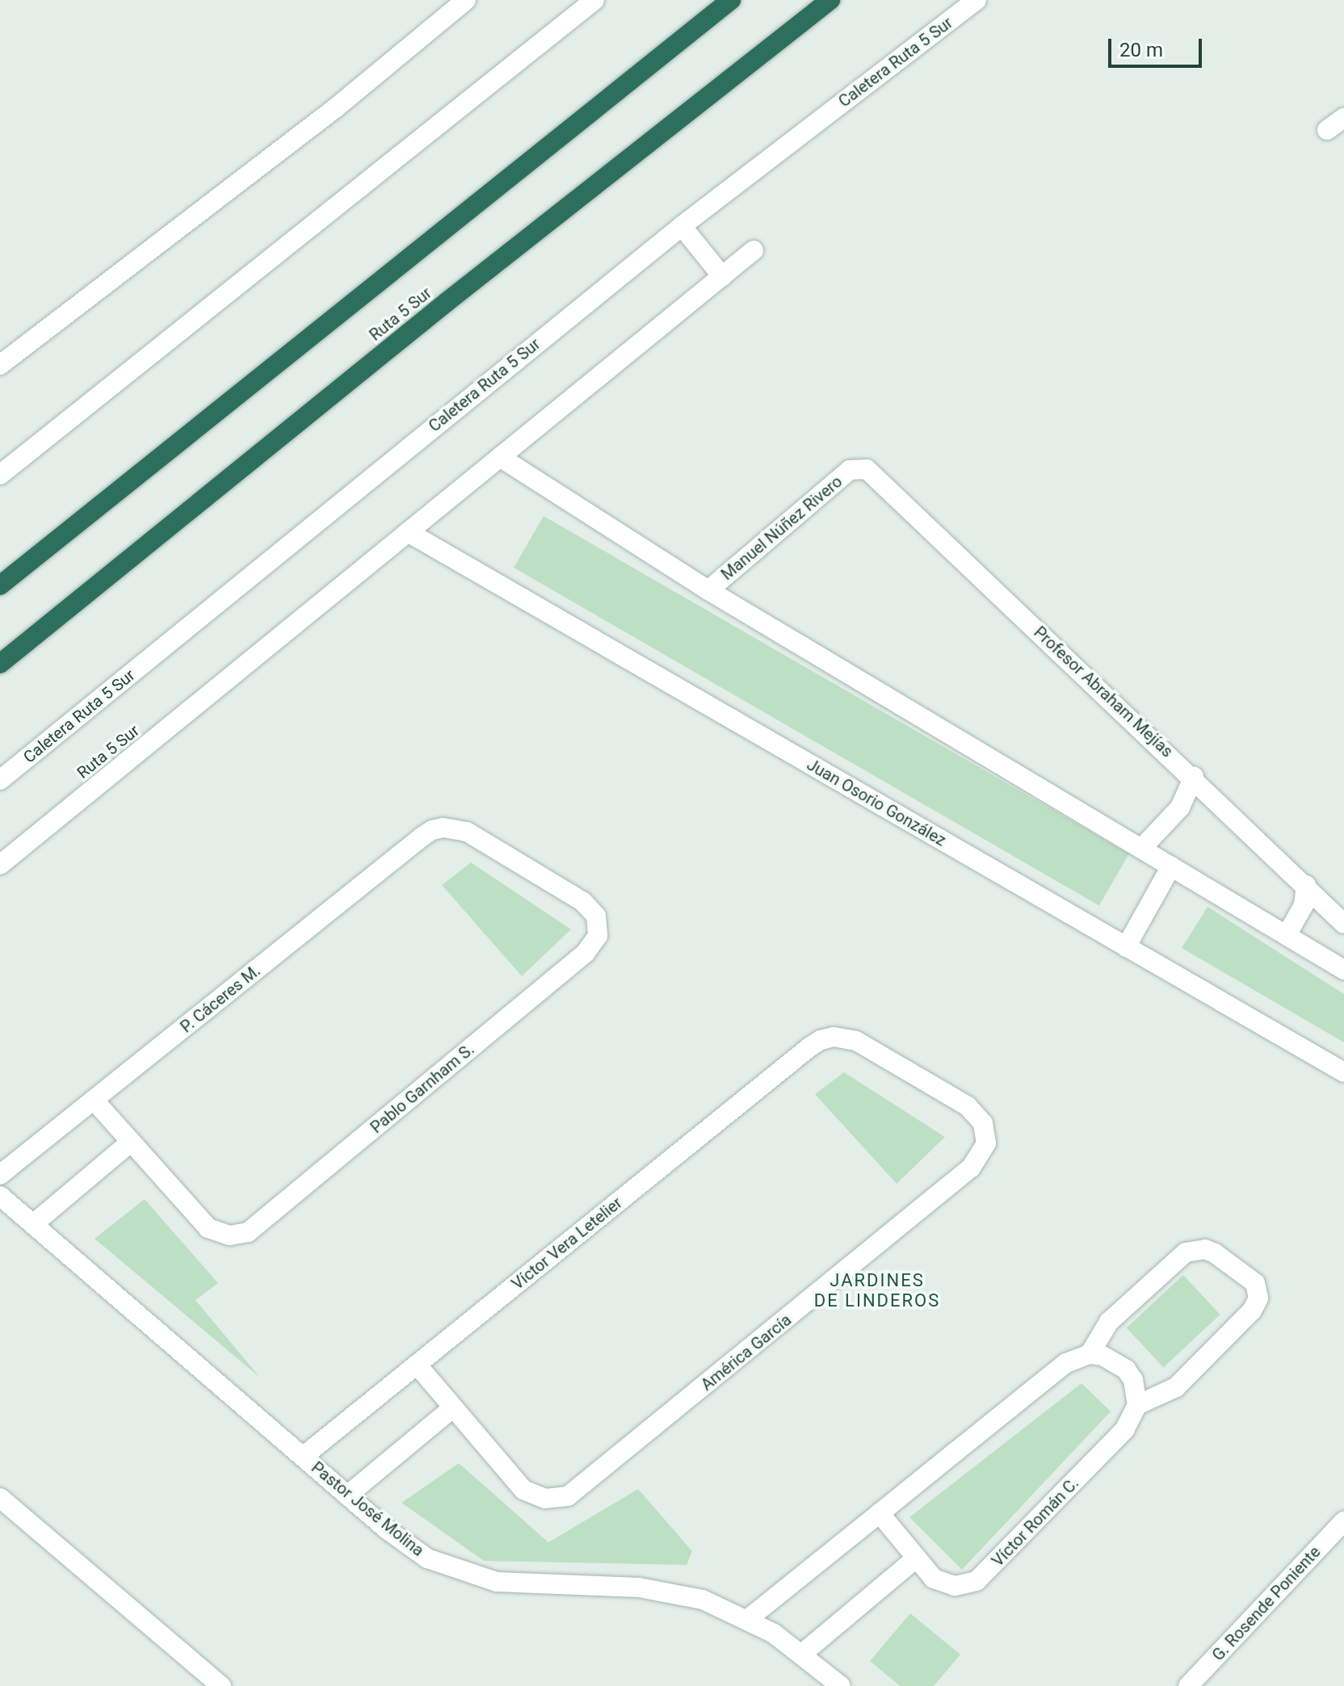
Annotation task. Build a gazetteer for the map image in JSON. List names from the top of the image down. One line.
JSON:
{"streets":{"highway":["Ruta 5 Sur"],"street":["Caletera Ruta 5 Sur","Manuel Núñez Rivero","Profesor Abraham Mejías","Juan Osorio González","P. Cáceres M.","Pablo Garnham S.","Víctor Vera Letelier","América García","Pastor José Molina","Víctor Román C.","G. Rosende Poniente"]},"crossings":[["Ruta 5 Sur","Juan Osorio González"],["Manuel Núñez Rivero","Profesor Abraham Mejías"],["P. Cáceres M.","Pablo Garnham S."],["Víctor Vera Letelier","América García"],["Víctor Vera Letelier","Pastor José Molina"]],"districts":["JARDINES DE LINDEROS"],"scale_bar":"20 m"}
